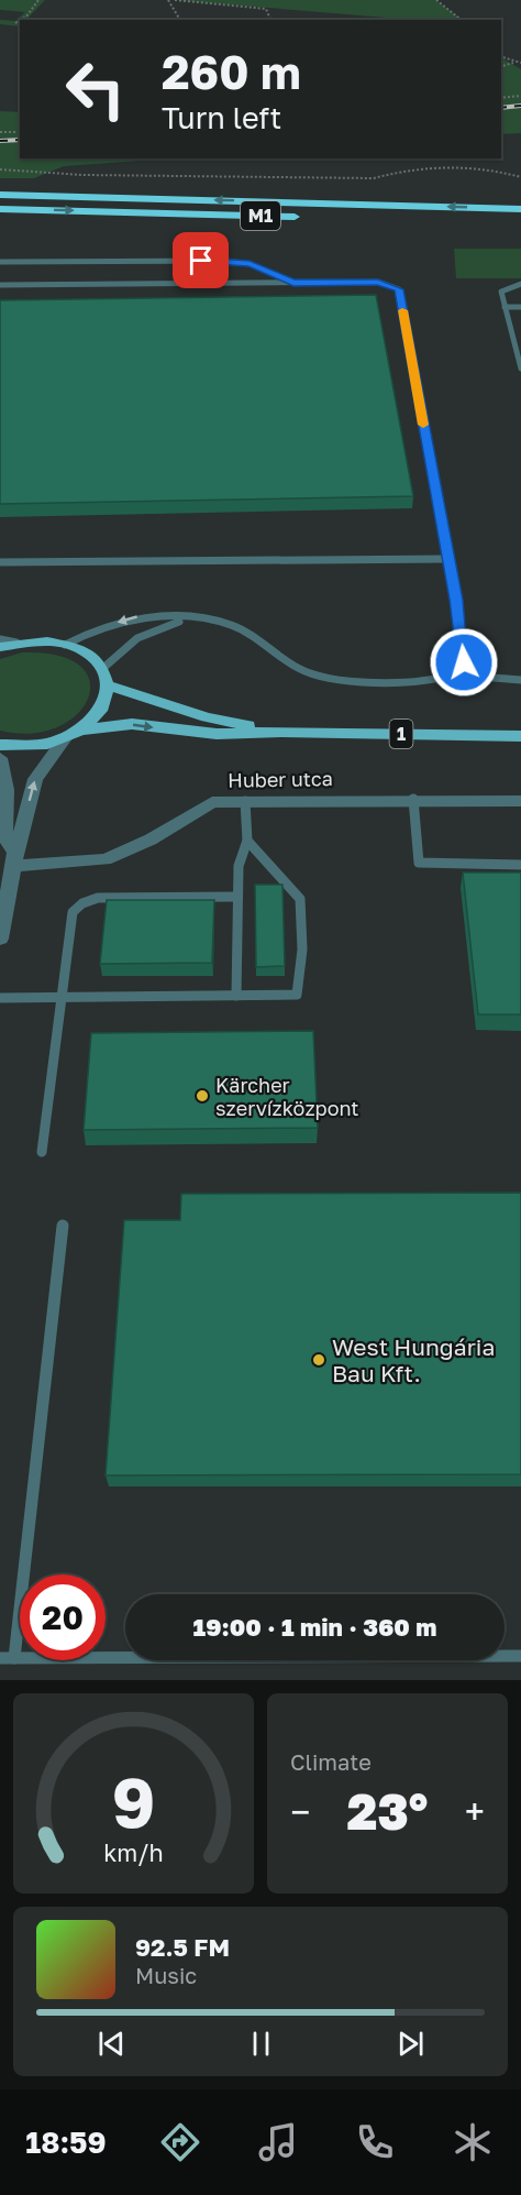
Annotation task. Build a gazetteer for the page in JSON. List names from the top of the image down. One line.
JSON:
{"streets":{"highway":["M1"],"main road":["1"],"street":["Huber utca"]},"places":["Kärcher szervízközpont","West Hungária Bau Kft."],"page":{"turn":["260 m","Turn left"],"limit":"20","trip":"19:00 · 1 min · 360 m","tile":"Climate","heat":["−","23°","+"],"song":["92.5 FM","Music"],"tabs":"18:59","gauge":["9","km/h"]}}
